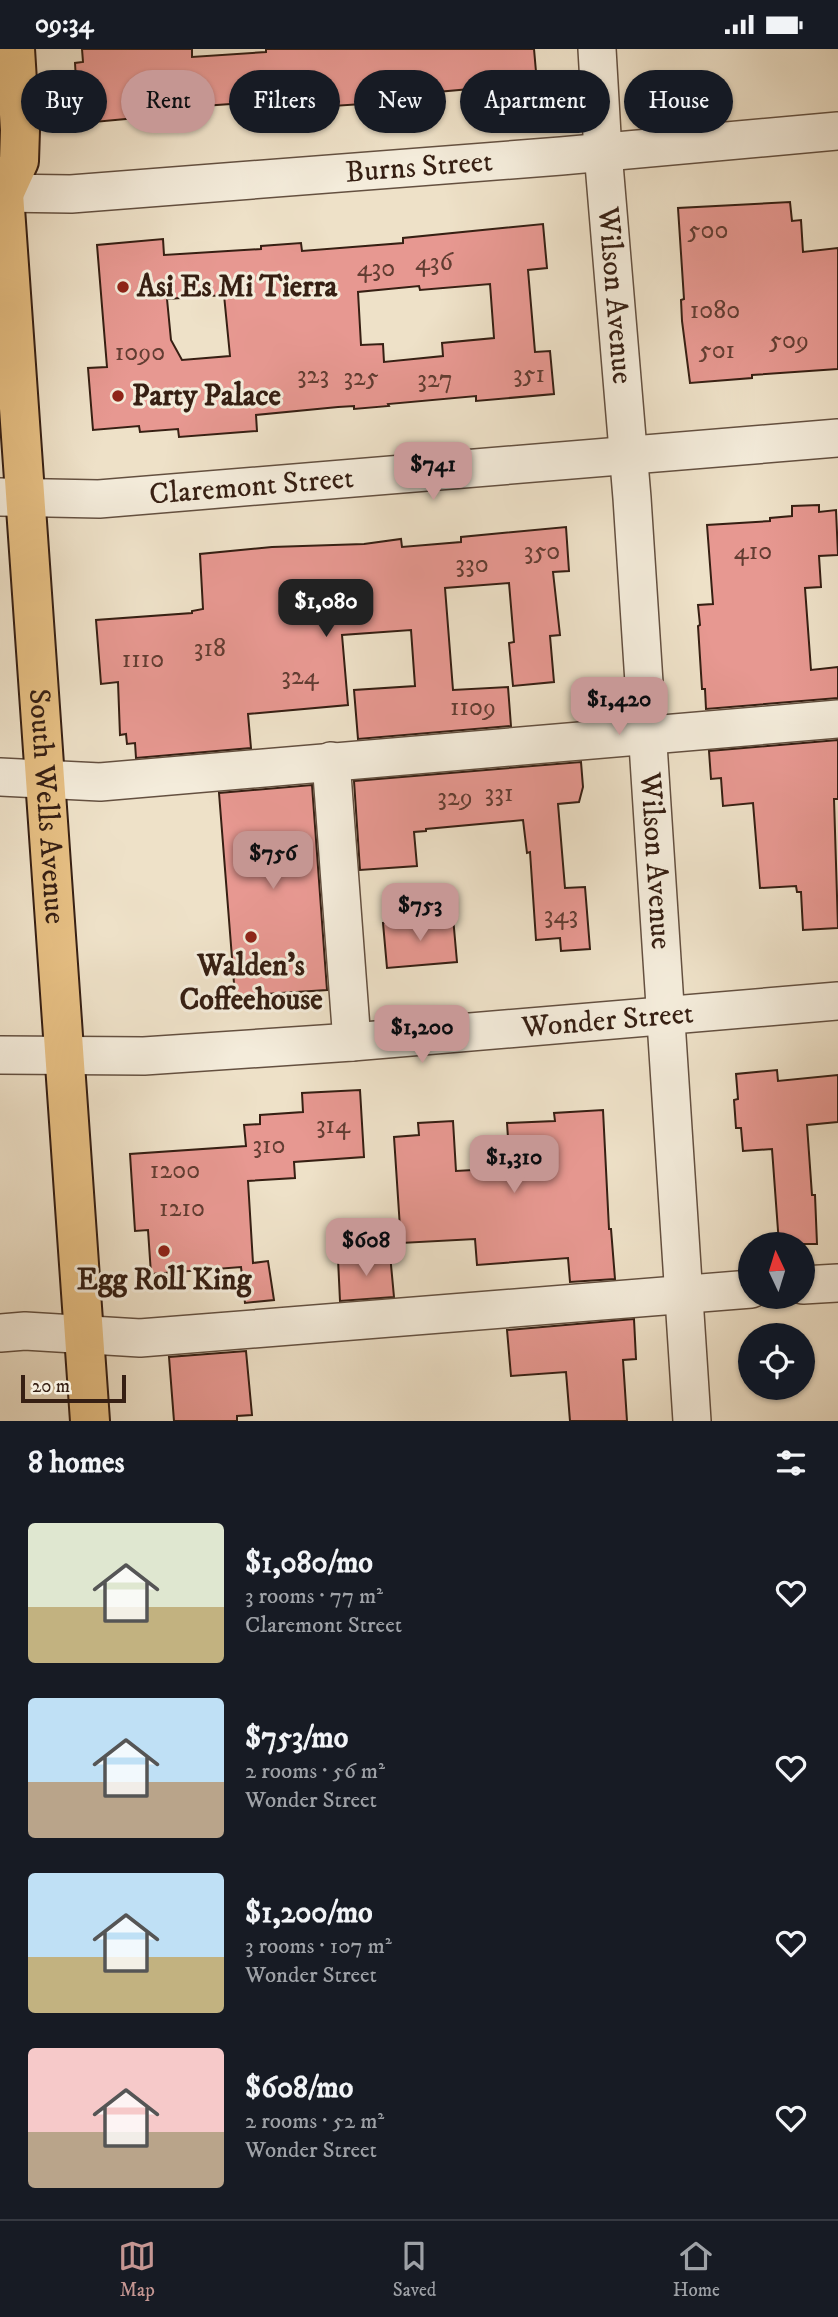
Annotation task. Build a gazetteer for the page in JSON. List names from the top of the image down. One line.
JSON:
{"streets":{"main road":["South Wells Avenue"],"street":["Burns Street","Wilson Avenue","Claremont Street","Wonder Street"]},"crossings":[["Burns Street","Wilson Avenue"],["Burns Street","South Wells Avenue"],["Wilson Avenue","Claremont Street"],["Wilson Avenue","Wonder Street"],["Claremont Street","South Wells Avenue"],["South Wells Avenue","Wonder Street"]],"places":["Asi Es Mi Tierra","Party Palace","Walden's Coffeehouse","Egg Roll King"],"house_numbers":["500","436","430","1080","509","501","1090","351","323","325","327","350","410","330","318","1110","324","1109","331","329","343","314","310","1200","1210"],"scale_bar":"20 m","north":"top","page":{"status":"09:34","chip":["Buy","Rent","Filters","New","Apartment","House"],"price":["$741","$1,080","$1,420","$756","$753","$1,200","$1,310","$608"],"scale":"20 m","heading":"8 homes","list":[{"name":"$1,080/mo","note":"3 rooms · 77 m² · Claremont Street"},{"name":"$753/mo","note":"2 rooms · 56 m² · Wonder Street"},{"name":"$1,200/mo","note":"3 rooms · 107 m² · Wonder Street"},{"name":"$608/mo","note":"2 rooms · 52 m² · Wonder Street"}],"tabs":["Map","Saved","Home"]}}
